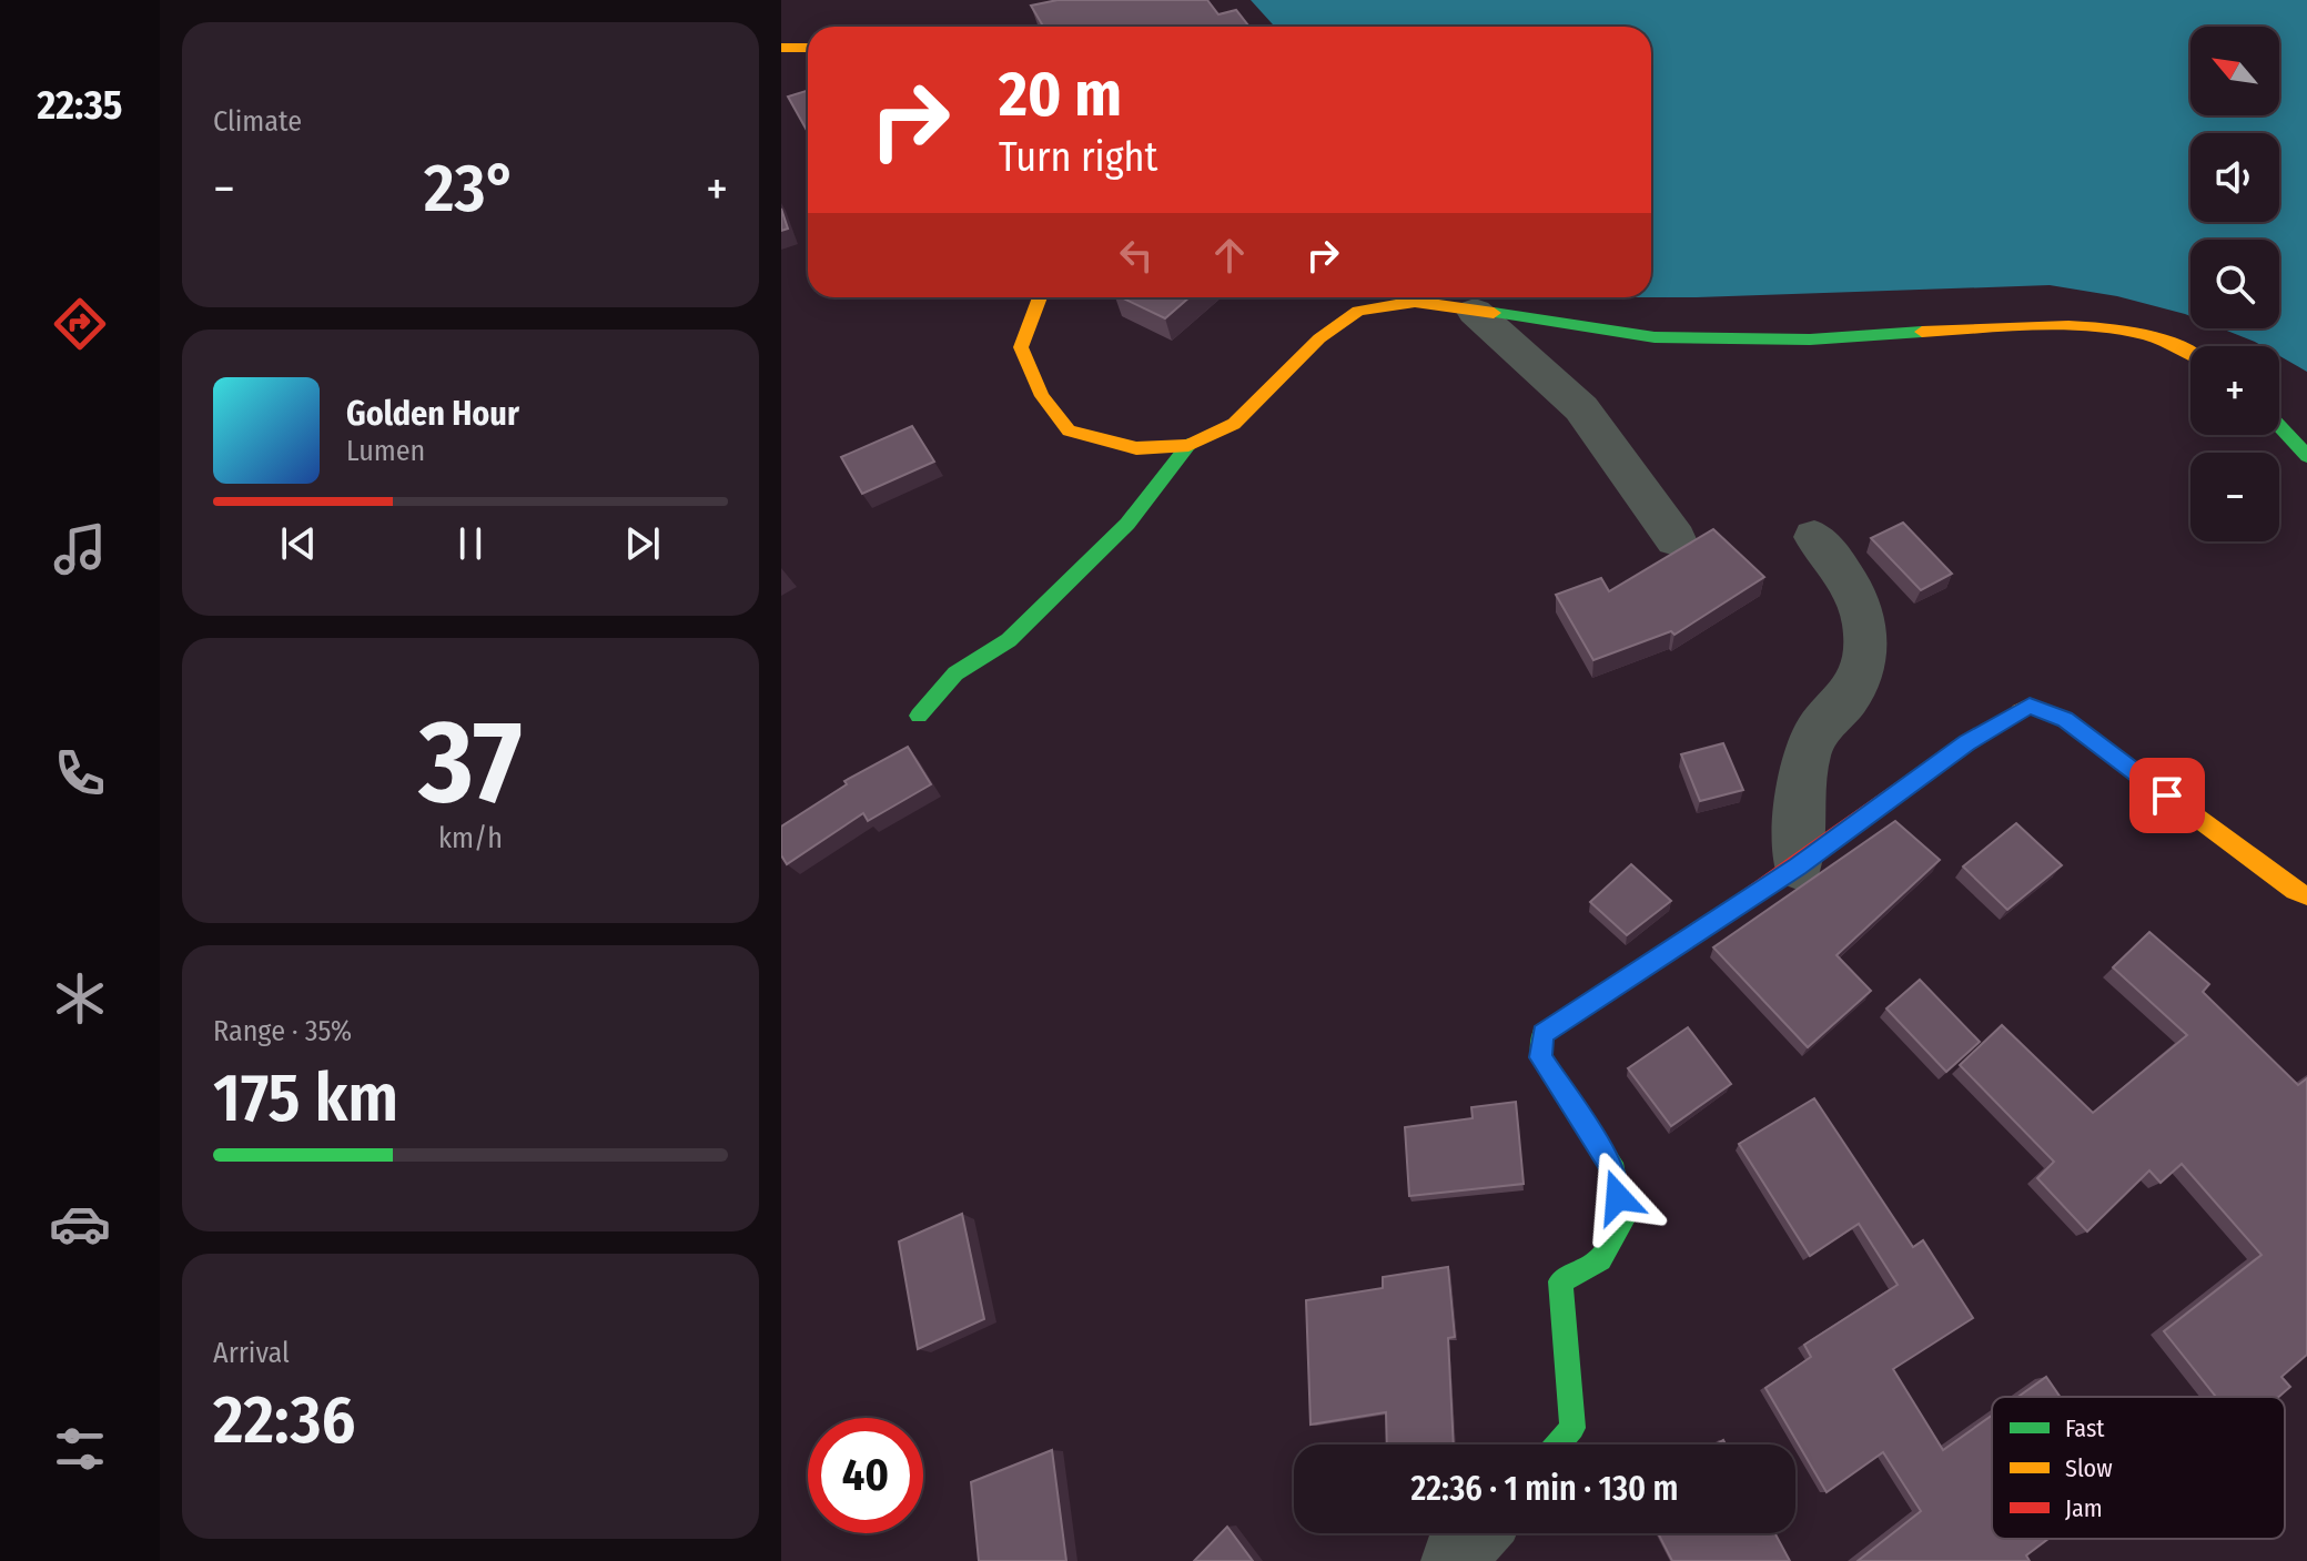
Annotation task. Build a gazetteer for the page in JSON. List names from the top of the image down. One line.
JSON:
{"legend":["Fast","Slow","Jam"],"north":"top left","page":{"tabs":"22:35","tile":["Climate",["37","km/h"],["Range · 35%","175 km"],["Arrival","22:36"]],"map_buttons":["+","−"],"turn":["20 m","Turn right"],"heat":["−","23°","+"],"song":["Golden Hour","Lumen"],"limit":"40","trip":"22:36 · 1 min · 130 m"}}
